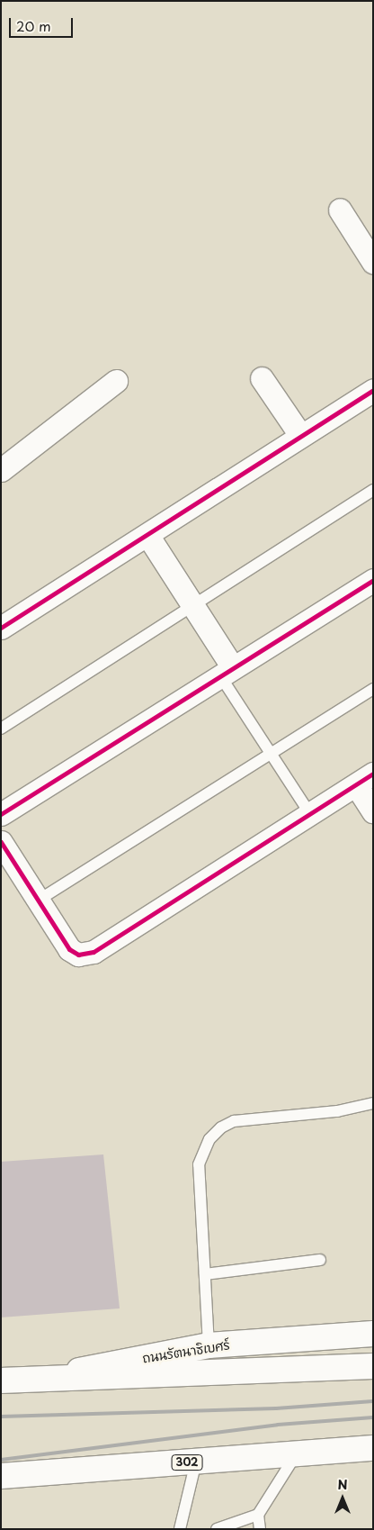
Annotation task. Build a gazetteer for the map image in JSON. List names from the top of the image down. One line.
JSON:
{"streets":{"main road":["ถนนรัตนาธิเบศร์","302"]},"scale_bar":"20 m","north":"top"}
